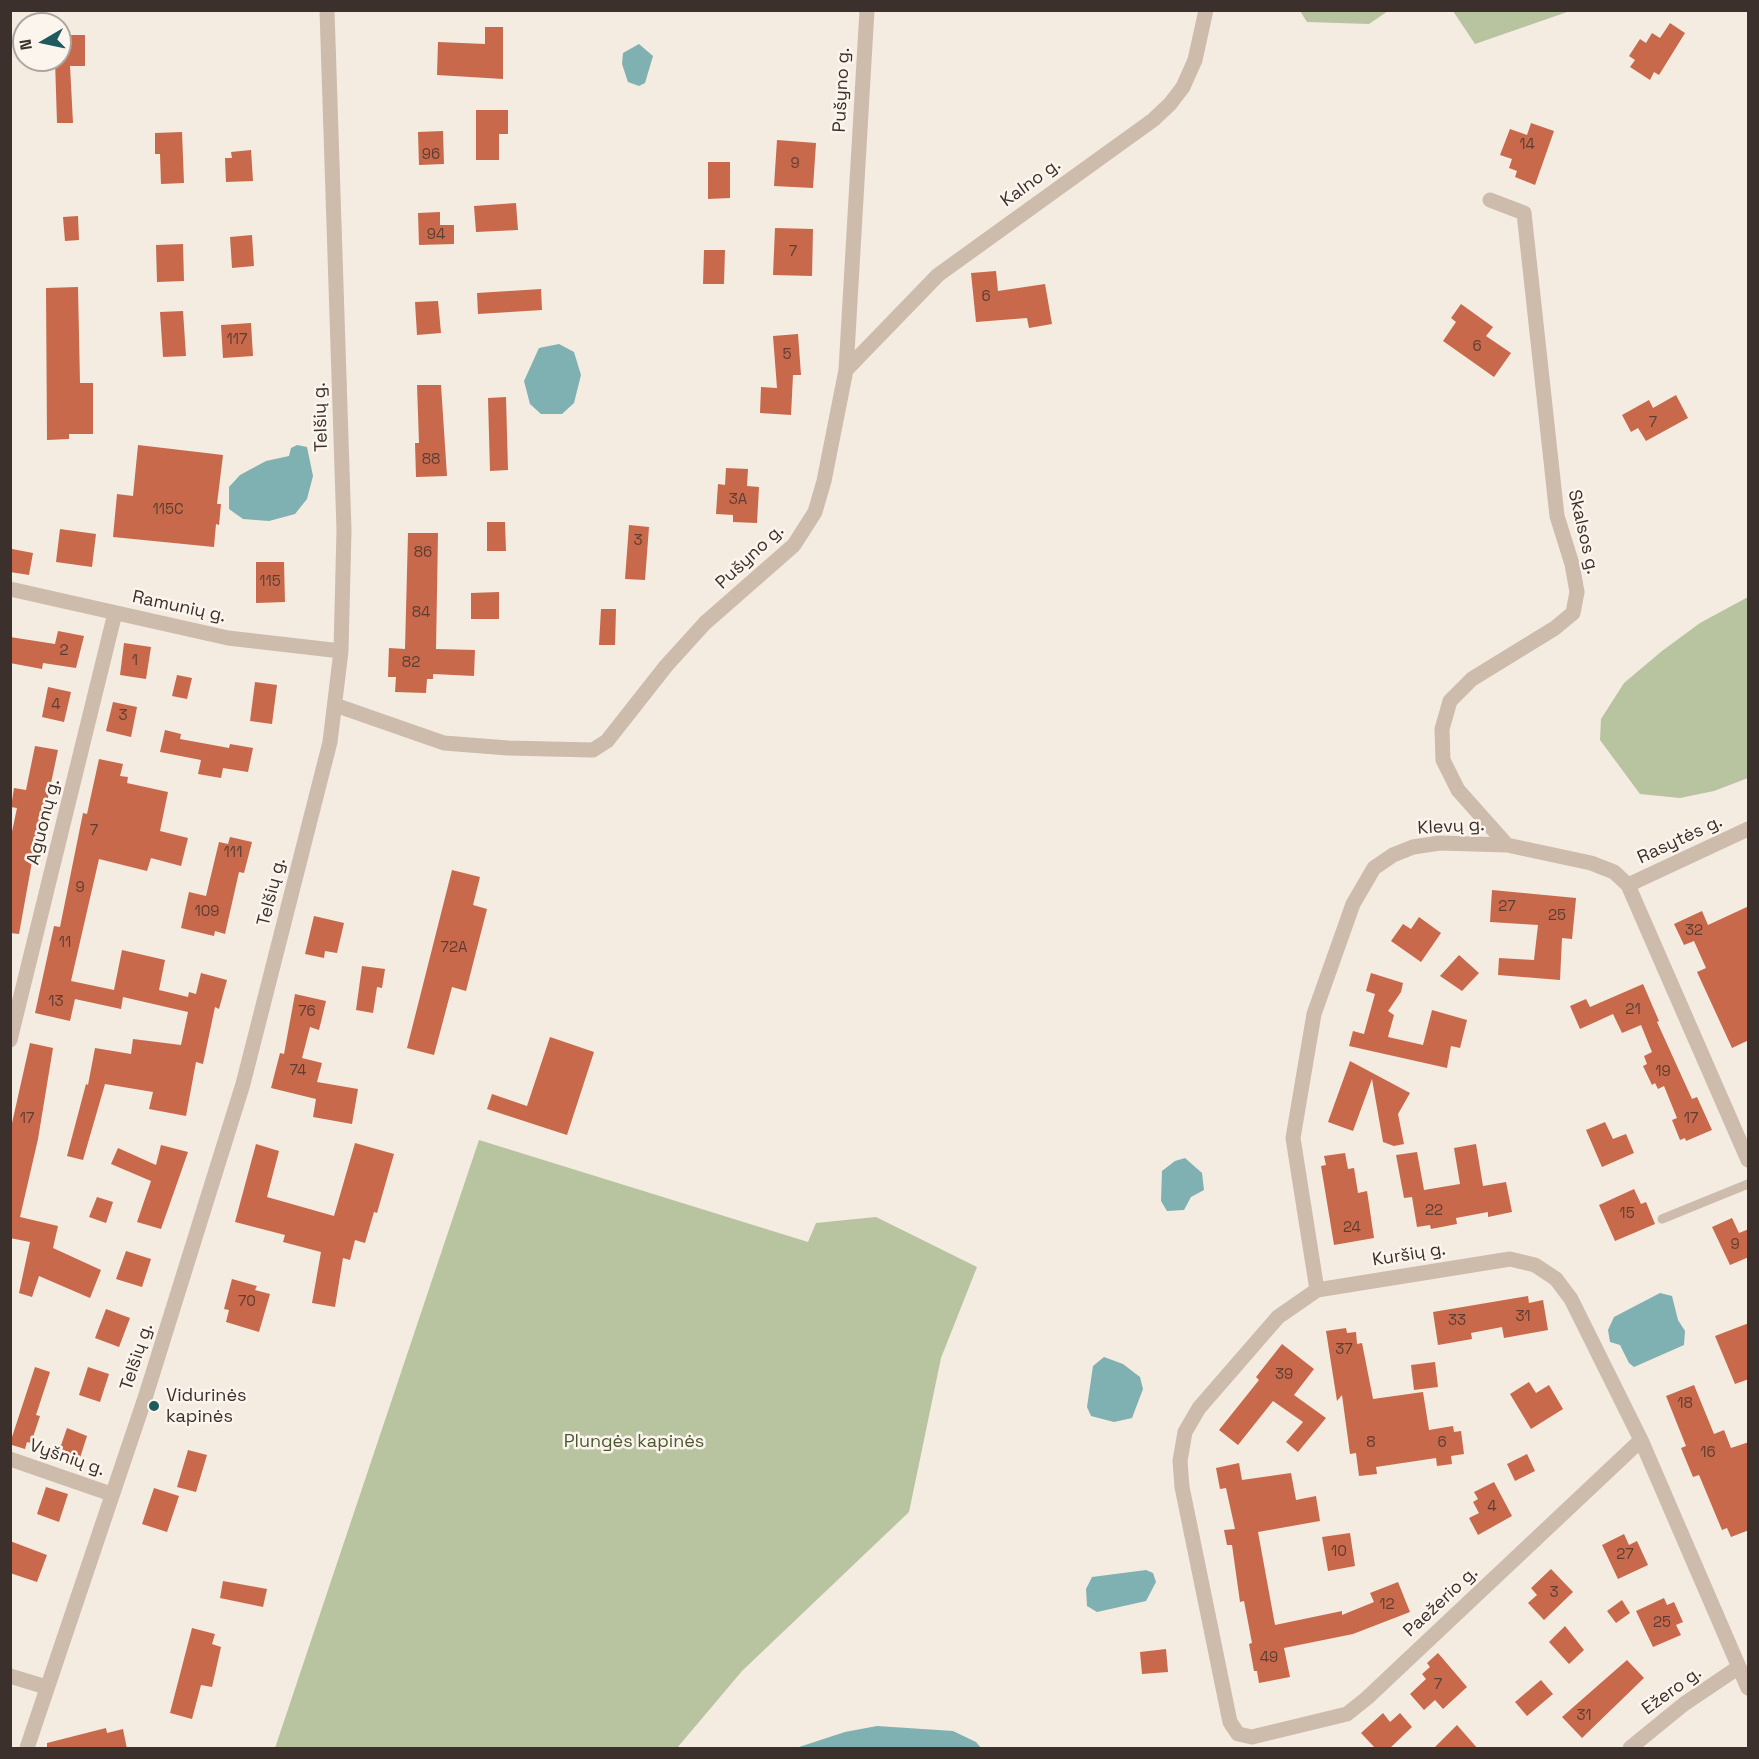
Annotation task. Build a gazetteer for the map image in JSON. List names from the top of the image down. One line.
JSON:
{"streets":{"street":["Pušyno g.","Kalno g.","Telšių g.","Skalsos g.","Ramunių g.","Aguonų g.","Klevų g.","Rasytės g.","Kuršių g.","Vyšnių g.","Paežerio g.","Ežero g."]},"crossings":[["Pušyno g.","Kalno g."],["Pušyno g.","Telšių g."],["Telšių g.","Ramunių g."],["Telšių g.","Vyšnių g."],["Skalsos g.","Klevų g."],["Ramunių g.","Aguonų g."],["Klevų g.","Rasytės g."],["Klevų g.","Kuršių g."],["Kuršių g.","Paežerio g."],["Kuršių g.","Ežero g."]],"parks":["Plungės kapinės"],"places":["Vidurinės kapinės"],"house_numbers":["14","96","9","94","7","6","117","6","5","7","88","3A","115C","3","86","115","84","2","1","82","4","3","7","111","9","27","109","25","32","11","72A","13","21","76","74","19","17","17","22","15","24","9","70","31","33","37","39","18","8","6","16","4","10","27","3","12","25","49","7","31"],"north":"left"}
